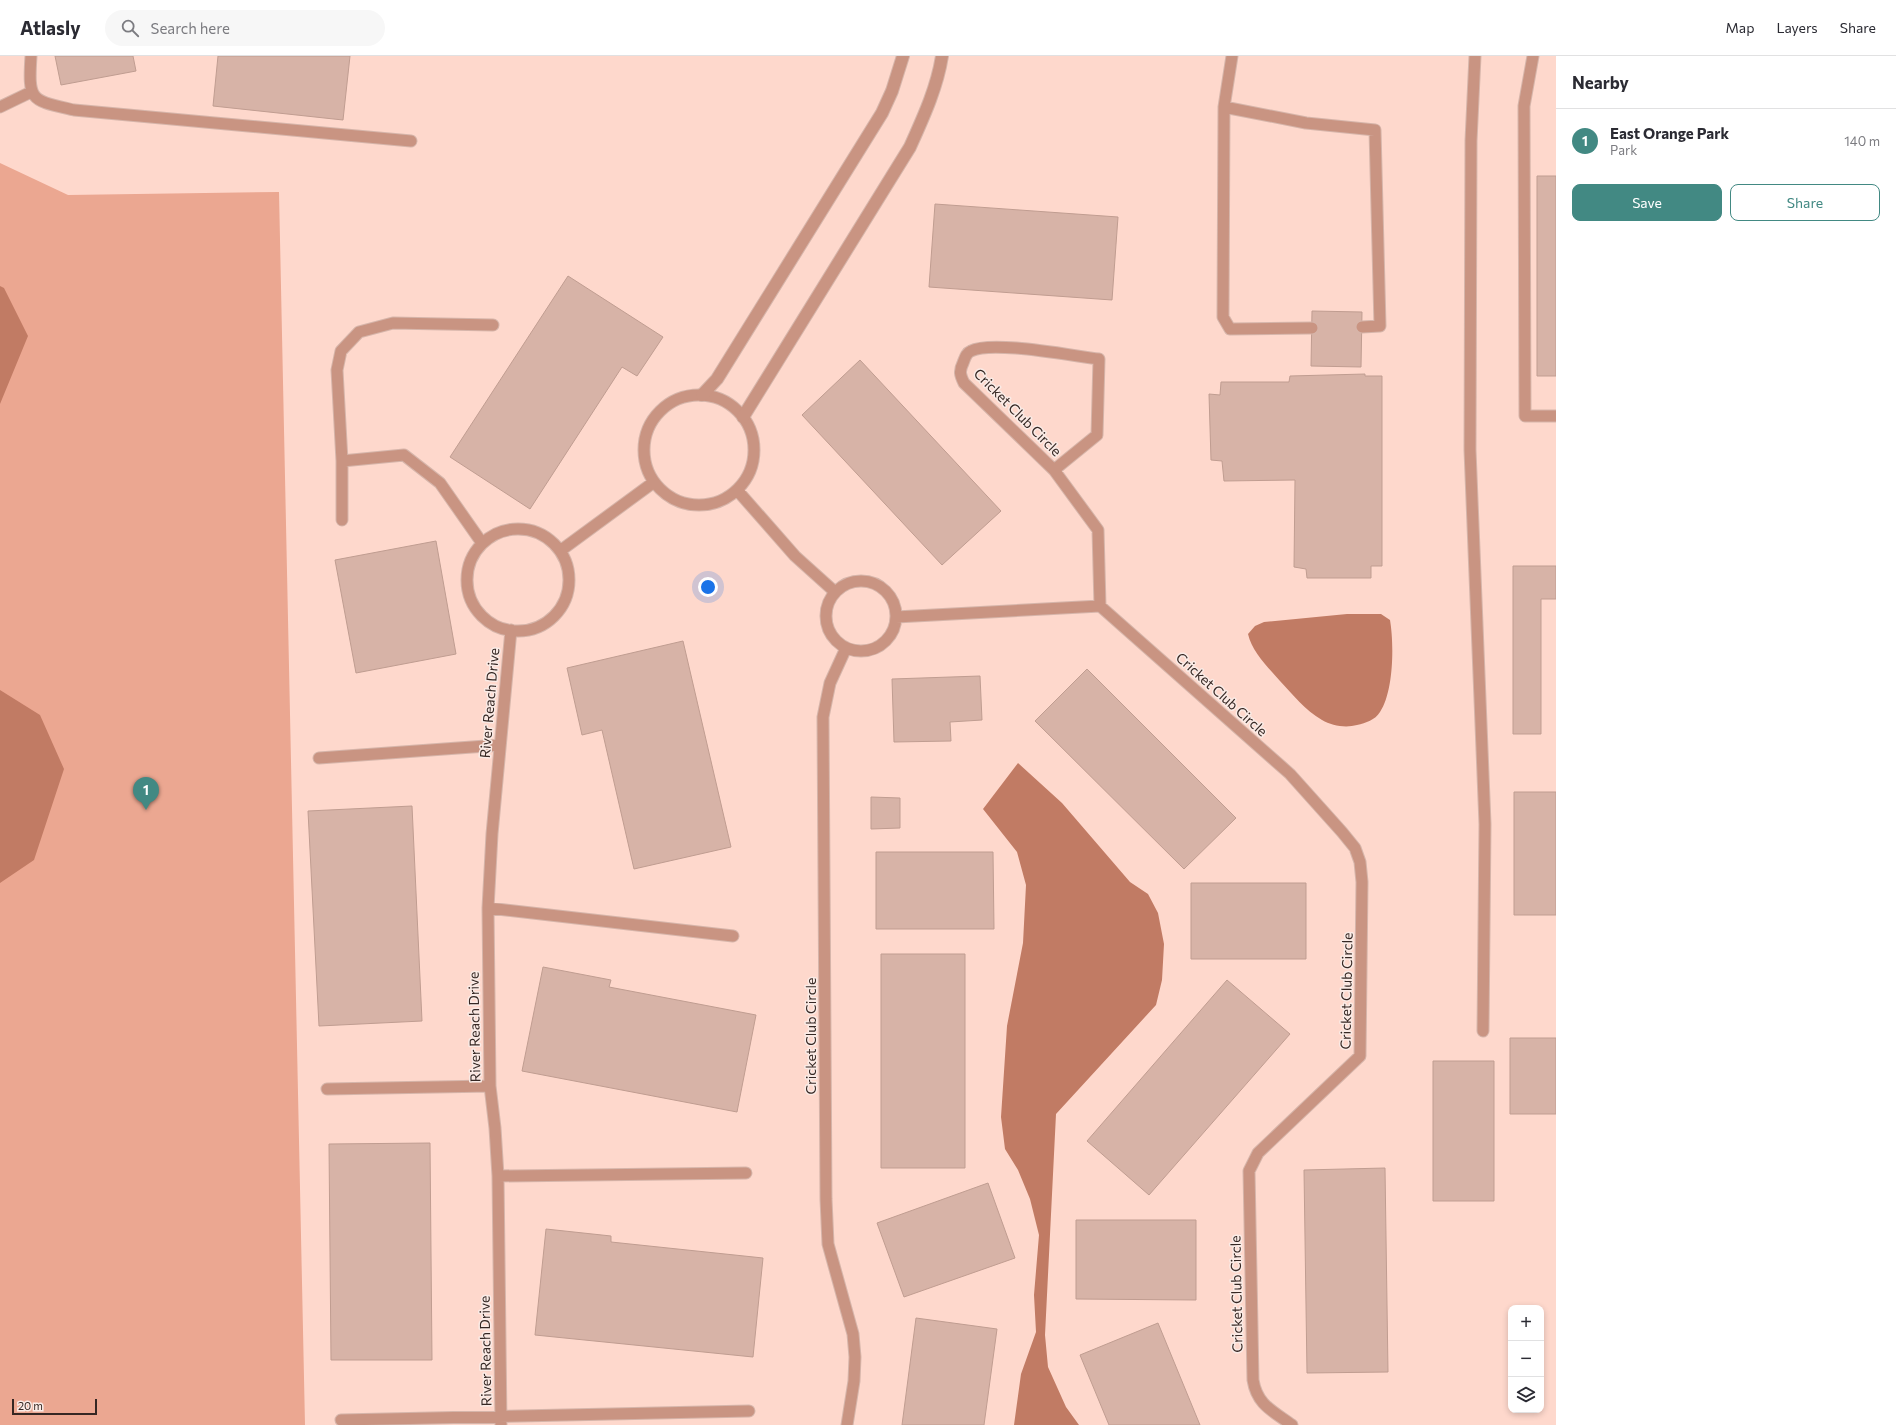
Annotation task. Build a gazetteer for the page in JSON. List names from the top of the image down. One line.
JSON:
{"streets":{"lane":["Cricket Club Circle","River Reach Drive"]},"scale_bar":"20 m","page":{"header":"Atlasly","search":"Search here","nav":["Map","Layers","Share"],"heading":"Nearby","list":[{"mark":"1","name":"East Orange Park","note":"Park","value":"140 m"}],"buttons":["Save","Share"],"pins":"1","map_buttons":["+","−"],"scale":"20 m"}}
